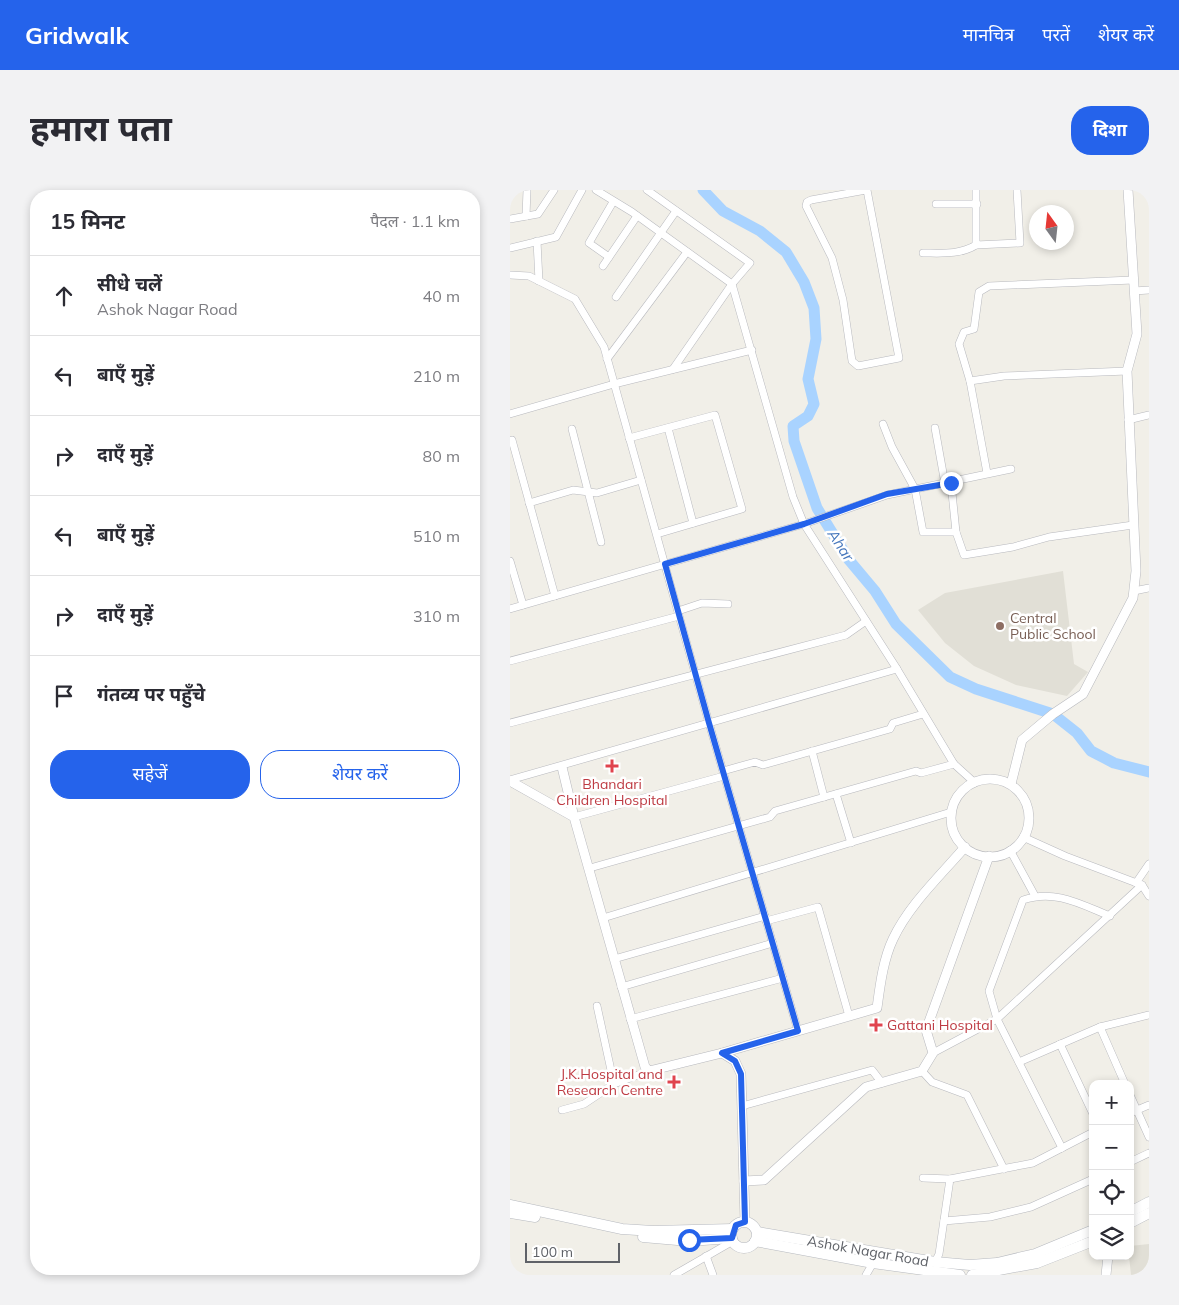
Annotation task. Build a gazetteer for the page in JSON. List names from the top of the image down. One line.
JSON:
{"streets":{"main road":["Ashok Nagar Road"]},"water":["Ahar"],"places":{"other":["Central Public School"],"health":["Bhandari Children Hospital","Gattani Hospital","J.K.Hospital and Research Centre"]},"scale_bar":"100 m","north":"top","page":{"header":"Gridwalk","nav":["मानचित्र","परतें","शेयर करें"],"title":"हमारा पता","buttons":["दिशा",["सहेजें","शेयर करें"]],"heading":["15 मिनट","पैदल · 1.1 km"],"list":[["सीधे चलें","Ashok Nagar Road","40 m"],["बाएँ मुड़ें","210 m"],["दाएँ मुड़ें","80 m"],["बाएँ मुड़ें","510 m"],["दाएँ मुड़ें","310 m"],"गंतव्य पर पहुँचे"],"map_buttons":["+","−"],"scale":"100 m"}}
